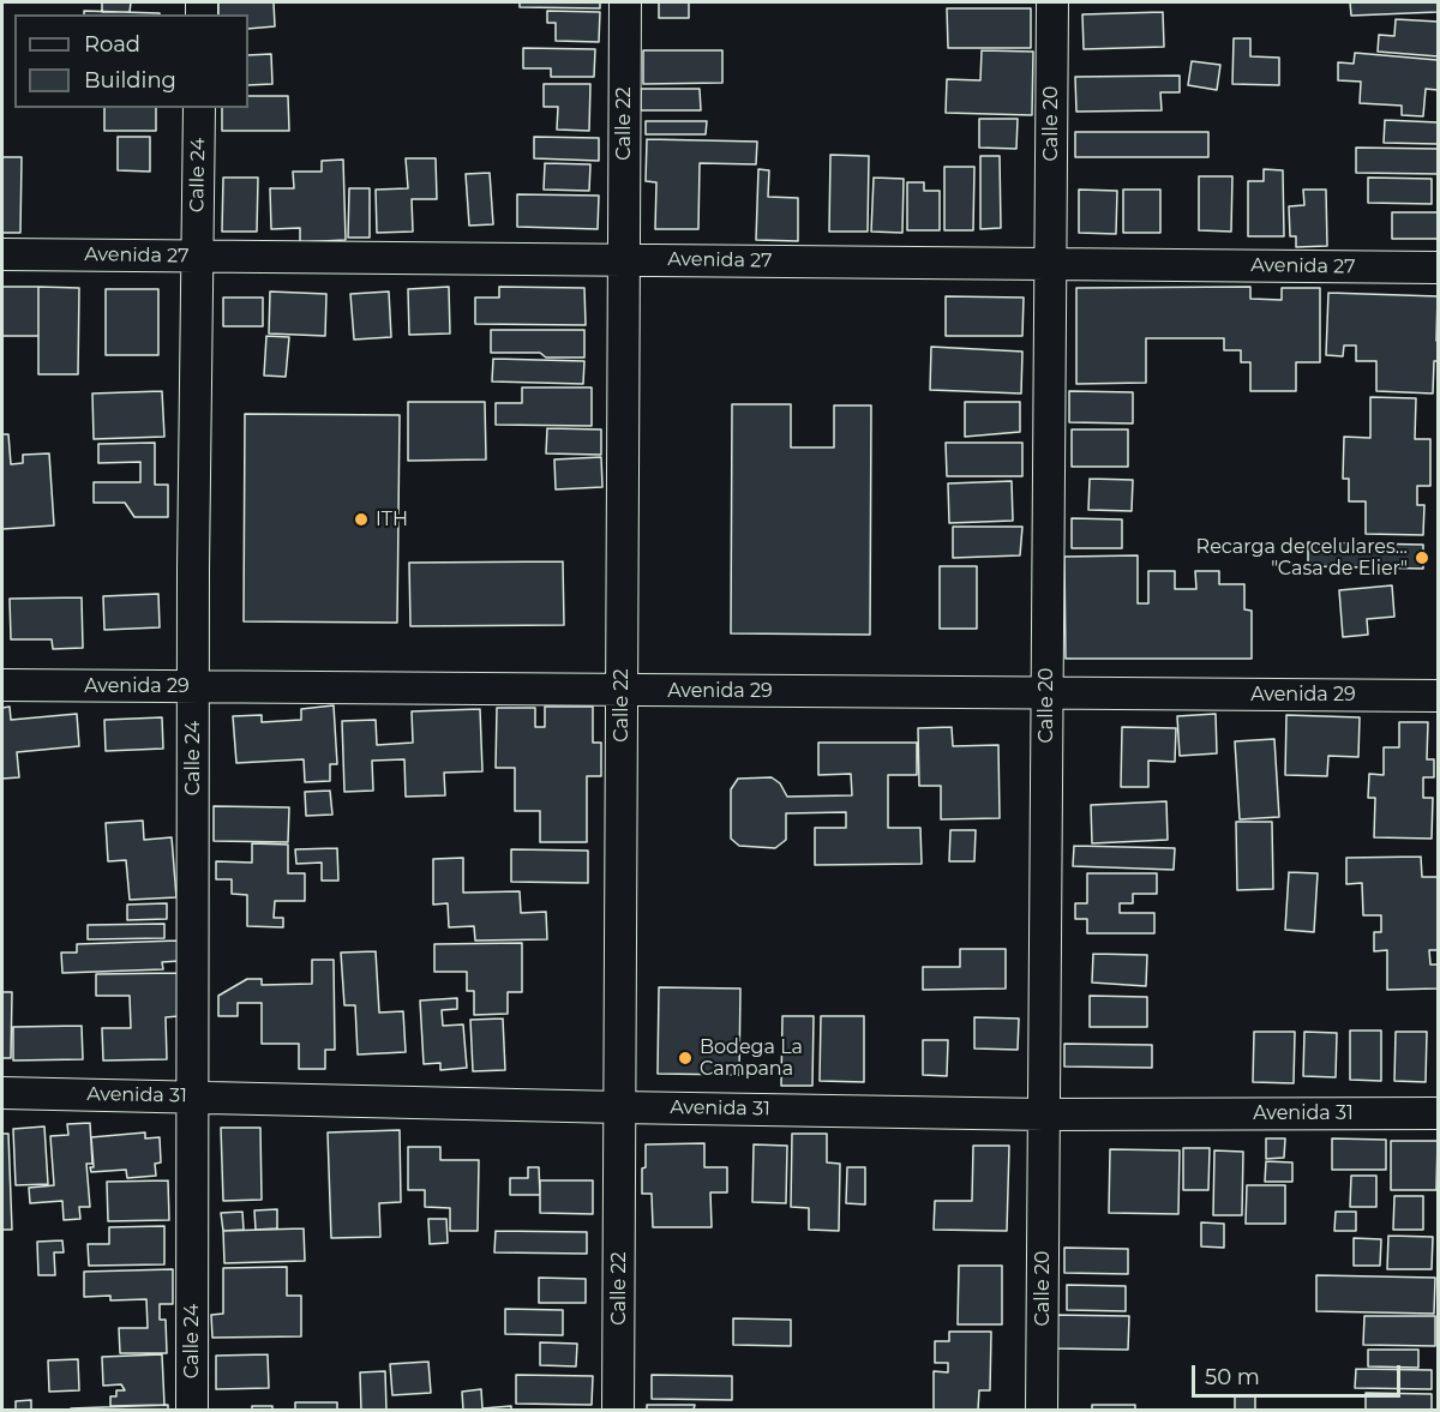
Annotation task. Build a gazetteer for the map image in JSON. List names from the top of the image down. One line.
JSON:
{"streets":{"street":["Calle 22","Calle 20","Calle 24","Avenida 27","Avenida 29","Avenida 31"]},"crossings":[["Calle 22","Avenida 27"],["Calle 22","Avenida 29"],["Calle 22","Avenida 31"],["Calle 20","Avenida 27"],["Calle 20","Avenida 29"],["Calle 20","Avenida 31"],["Calle 24","Avenida 27"],["Calle 24","Avenida 29"],["Calle 24","Avenida 31"]],"places":["ITH","Recarga de celulares... \"Casa de Elier\"","Bodega La Campana"],"legend":["Road","Building"],"scale_bar":"50 m"}
